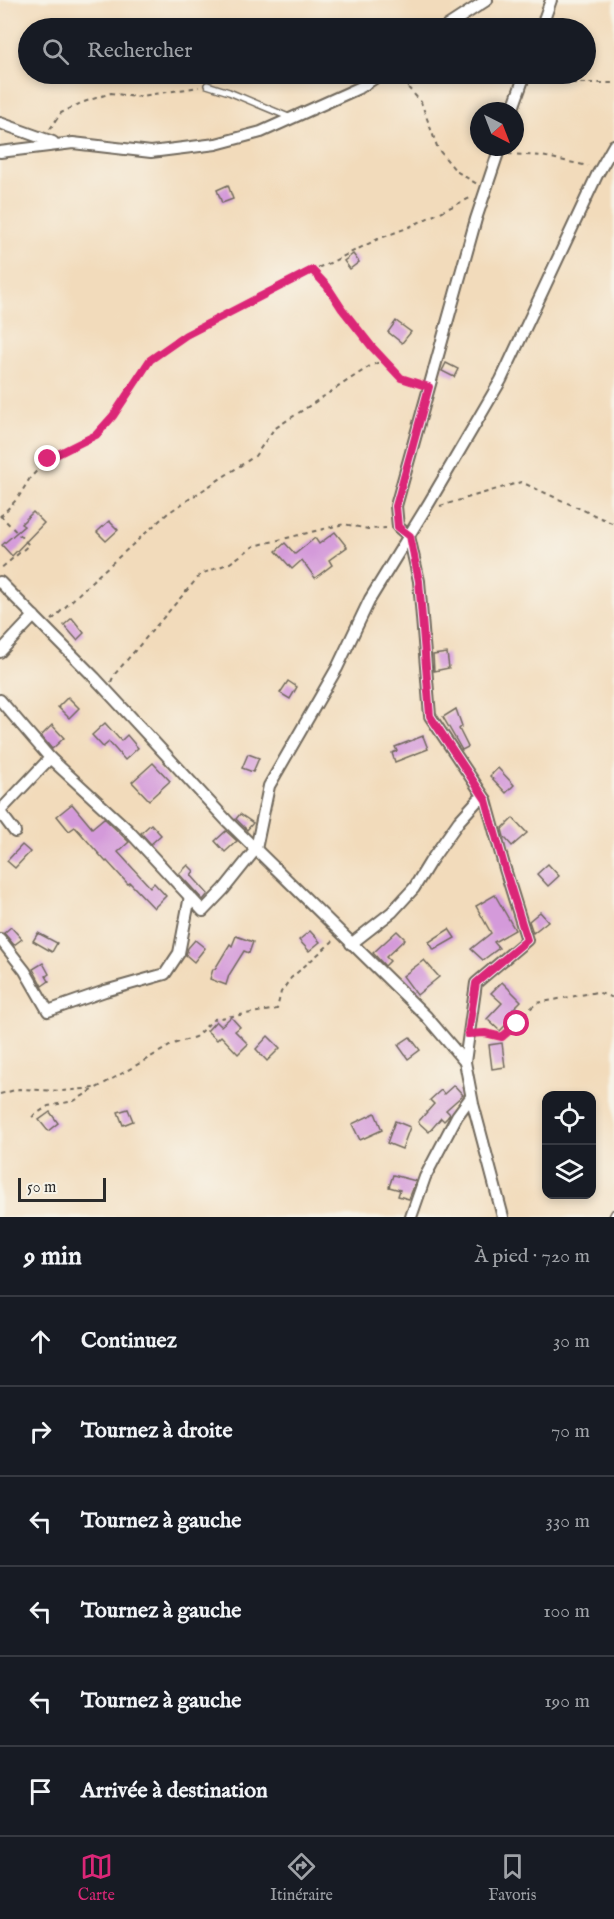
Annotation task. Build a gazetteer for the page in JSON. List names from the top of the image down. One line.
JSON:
{"scale_bar":"50 m","north":"bottom right","page":{"search":"Rechercher","scale":"50 m","heading":["9 min","À pied · 720 m"],"list":[["Continuez","30 m"],["Tournez à droite","70 m"],["Tournez à gauche","330 m"],["Tournez à gauche","100 m"],["Tournez à gauche","190 m"],"Arrivée à destination"],"nav":["Carte","Itinéraire","Favoris"]}}
